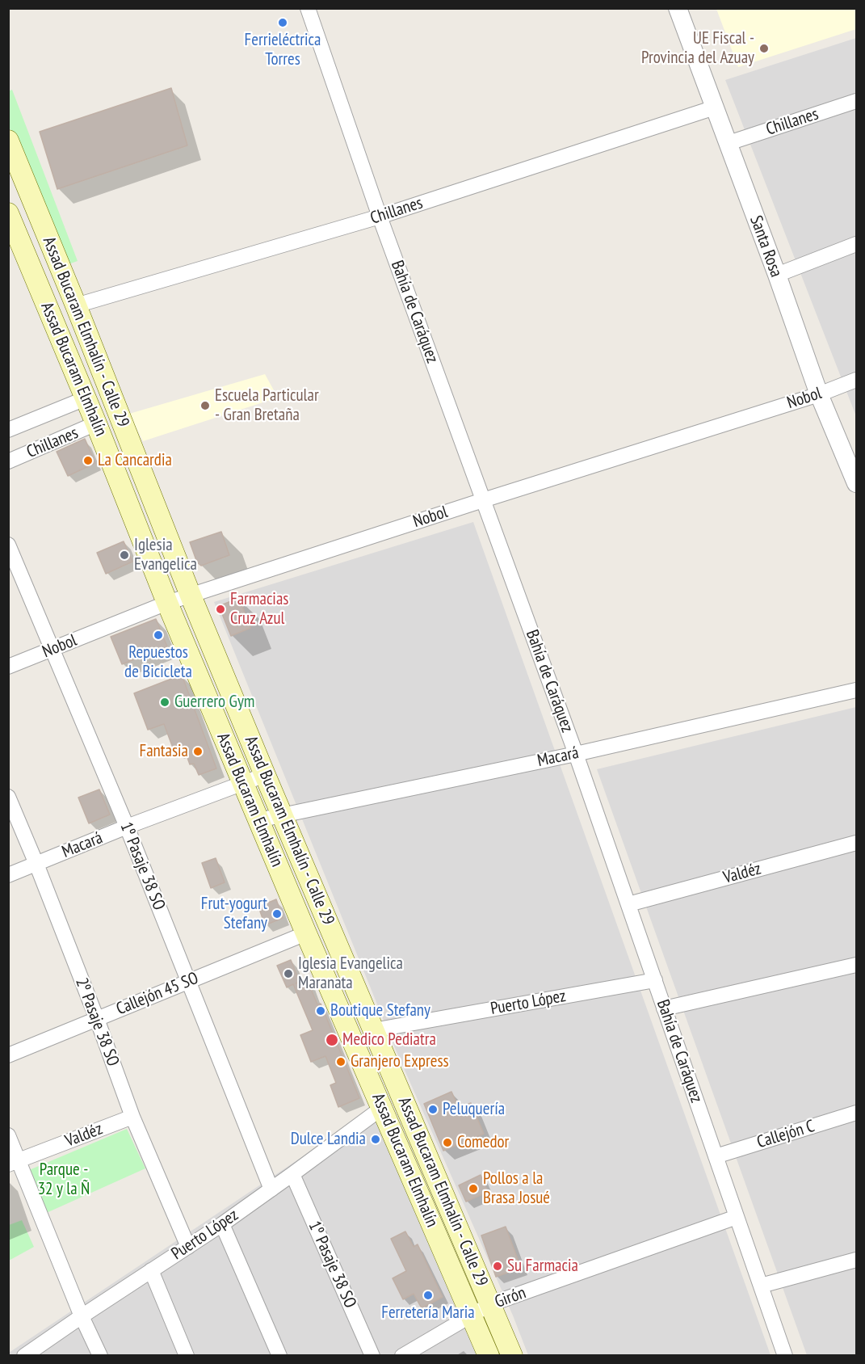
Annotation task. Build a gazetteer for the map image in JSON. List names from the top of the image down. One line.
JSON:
{"streets":{"main road":["Assad Bucaram Elmhalín - Calle 29","Assad Bucaram Elmhalín"],"street":["Chillanes","Santa Rosa","Bahía de Caráquez","Nobol","Macará","1º Pasaje 38 SO","Valdéz","Callejón 45 SO","Puerto López","2º Pasaje 38 SO","Callejón C","Girón"]},"crossings":[["Chillanes","Santa Rosa"],["Chillanes","Bahía de Caráquez"],["Chillanes","Assad Bucaram Elmhalín - Calle 29"],["Chillanes","Assad Bucaram Elmhalín"],["Santa Rosa","Nobol"],["Bahía de Caráquez","Nobol"],["Bahía de Caráquez","Macará"],["Bahía de Caráquez","Valdéz"],["Bahía de Caráquez","Puerto López"],["Bahía de Caráquez","Callejón C"],["Bahía de Caráquez","Girón"],["Assad Bucaram Elmhalín - Calle 29","Nobol"],["Assad Bucaram Elmhalín - Calle 29","Macará"],["Assad Bucaram Elmhalín - Calle 29","Puerto López"],["Assad Bucaram Elmhalín - Calle 29","Girón"],["Assad Bucaram Elmhalín","Nobol"],["Assad Bucaram Elmhalín","Macará"],["Assad Bucaram Elmhalín","Callejón 45 SO"],["Assad Bucaram Elmhalín","Puerto López"],["Assad Bucaram Elmhalín","Girón"],["Nobol","1º Pasaje 38 SO"],["Macará","1º Pasaje 38 SO"],["Macará","2º Pasaje 38 SO"],["1º Pasaje 38 SO","Callejón 45 SO"],["1º Pasaje 38 SO","Puerto López"],["Valdéz","2º Pasaje 38 SO"],["Callejón 45 SO","2º Pasaje 38 SO"],["Puerto López","2º Pasaje 38 SO"]],"parks":["Parque - 32 y la Ñ"],"places":["Ferrieléctrica Torres","UE Fiscal - Provincia del Azuay","Escuela Particular - Gran Bretaña","La Cancardia","Iglesia Evangelica","Farmacias Cruz Azul","Repuestos de Bicicleta","Guerrero Gym","Fantasia","Frut-yogurt Stefany","Iglesia Evangelica Maranata","Boutique Stefany","Medico Pediatra","Granjero Express","Peluquería","Dulce Landia","Comedor","Pollos a la Brasa Josué","Su Farmacia","Ferretería Maria"]}
